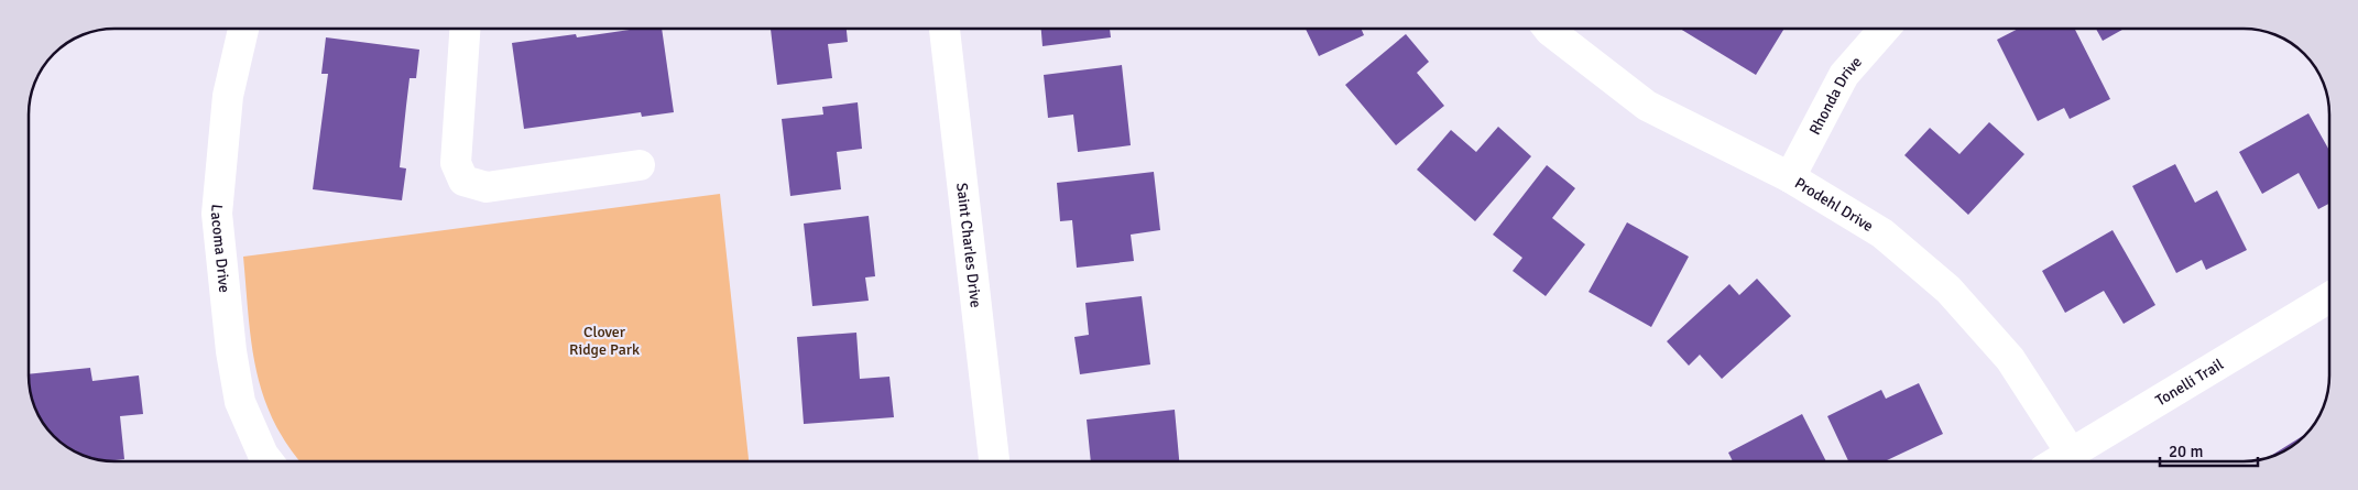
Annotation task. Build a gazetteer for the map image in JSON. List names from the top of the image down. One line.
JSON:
{"streets":{"street":["Rhonda Drive","Prodehl Drive","Saint Charles Drive","Lacoma Drive","Tonelli Trail"]},"crossings":[["Rhonda Drive","Prodehl Drive"],["Prodehl Drive","Tonelli Trail"]],"parks":["Clover Ridge Park"],"scale_bar":"20 m"}
